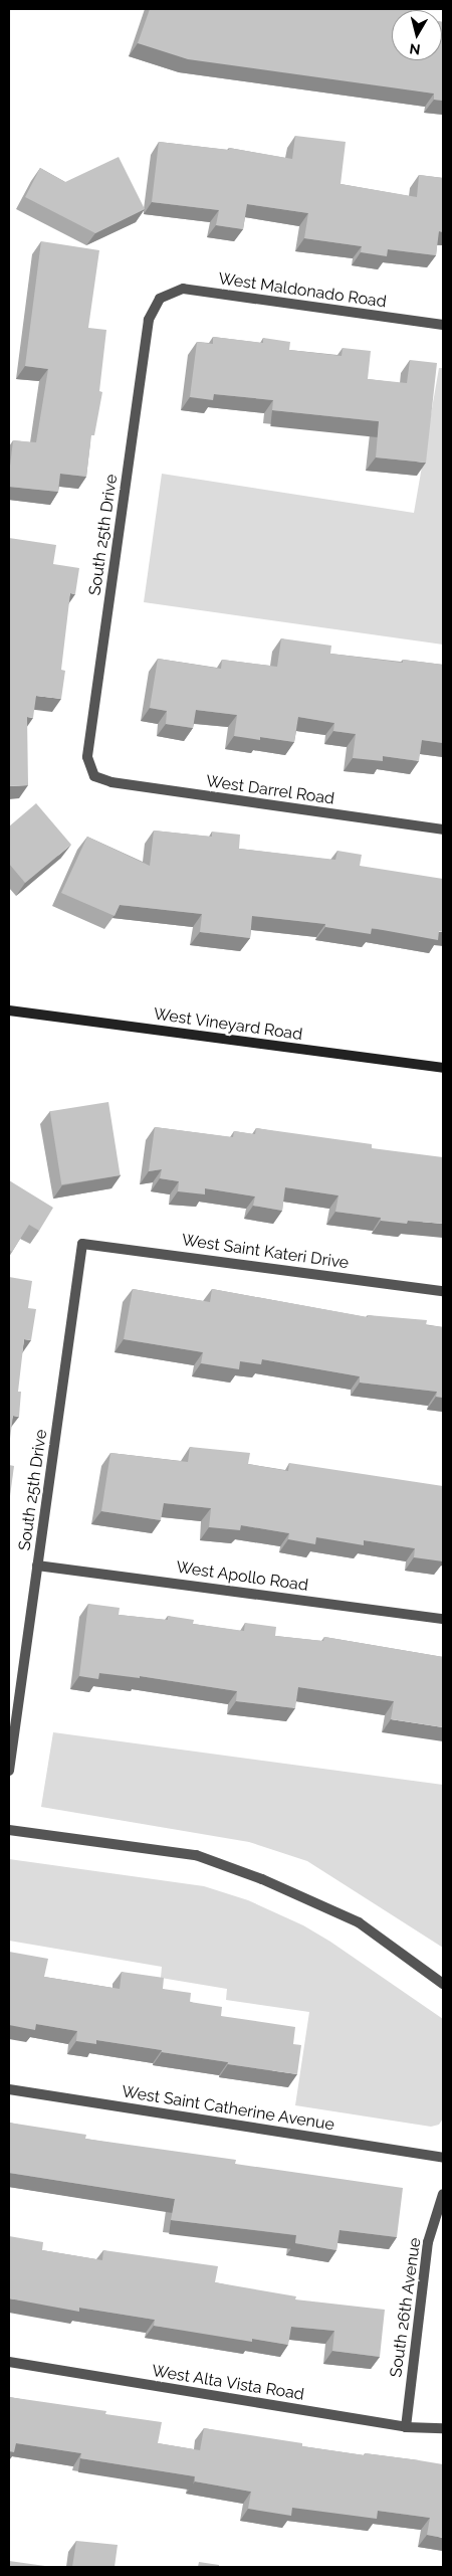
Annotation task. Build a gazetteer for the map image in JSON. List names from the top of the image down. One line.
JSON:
{"streets":{"street":["West Maldonado Road","South 25th Drive","West Darrel Road","West Vineyard Road","West Saint Kateri Drive","West Apollo Road","West Saint Catherine Avenue","South 26th Avenue","West Alta Vista Road"]},"crossings":[["West Maldonado Road","South 25th Drive"],["South 25th Drive","West Darrel Road"],["South 25th Drive","West Saint Kateri Drive"],["South 25th Drive","West Apollo Road"],["South 26th Avenue","West Alta Vista Road"]],"north":"bottom"}
